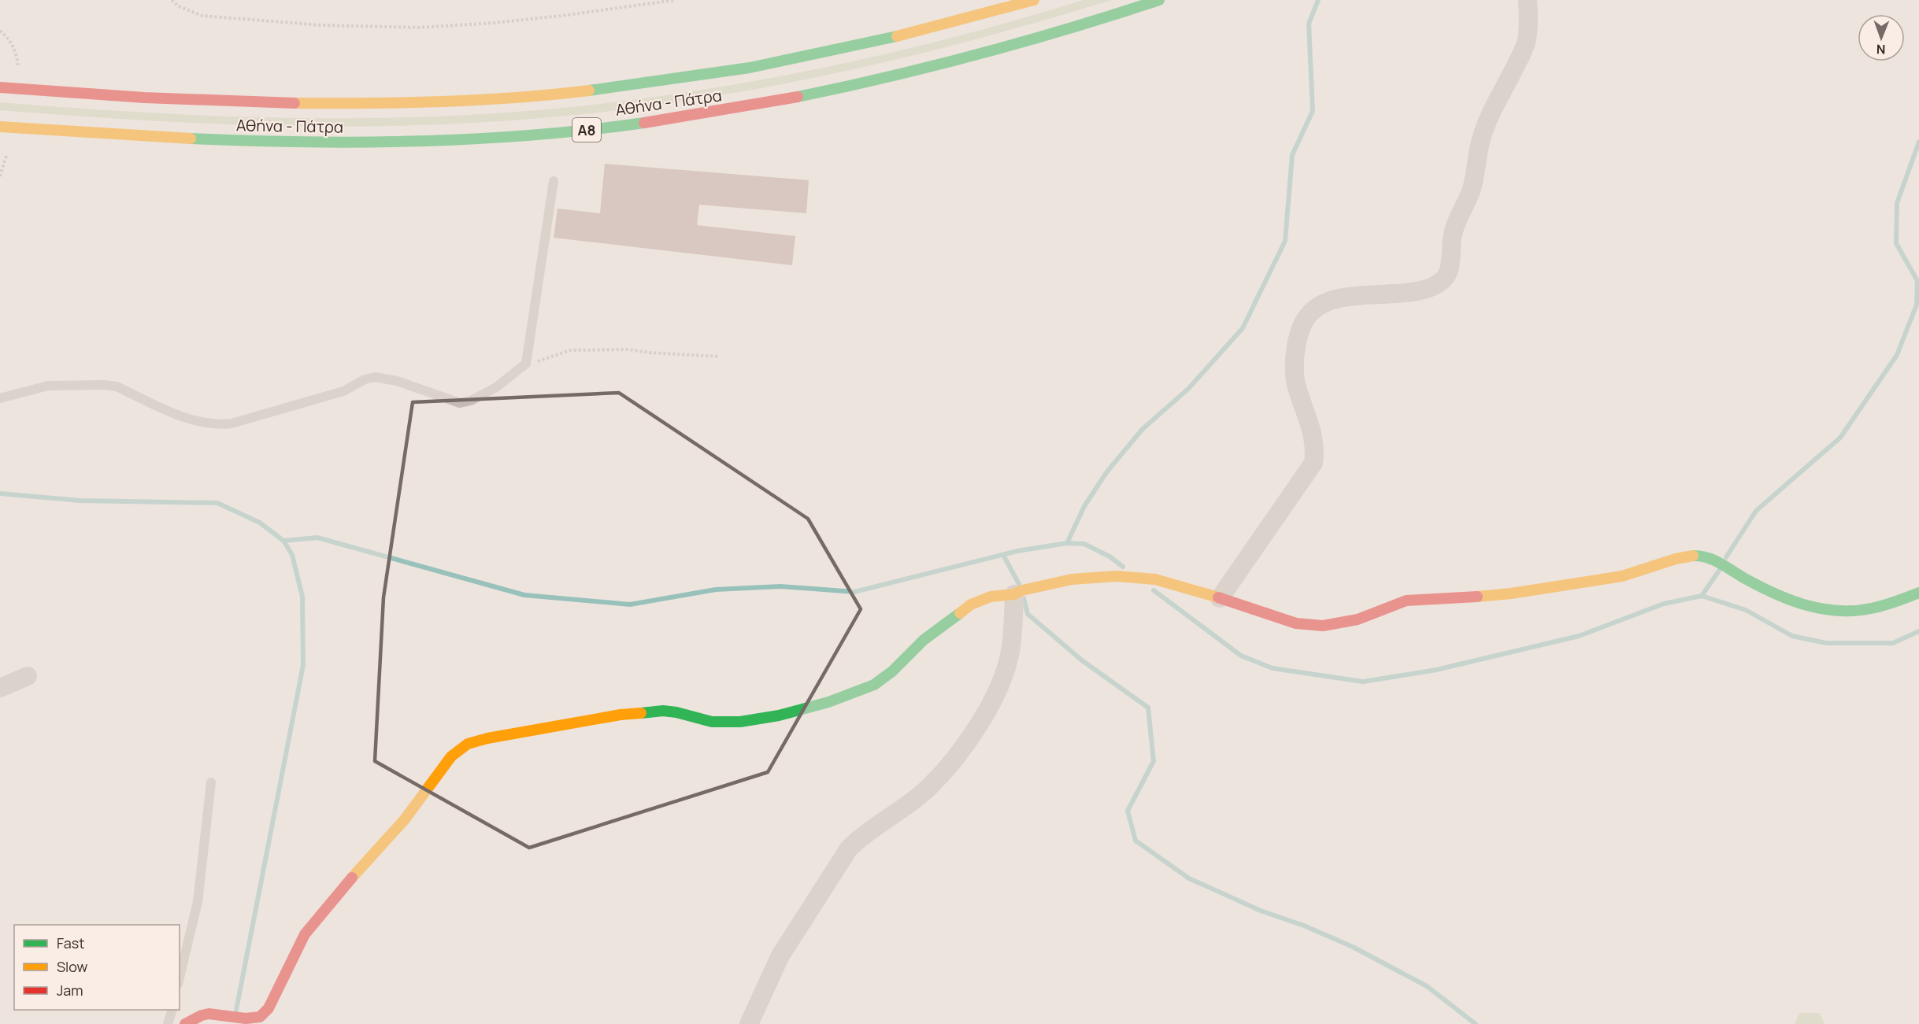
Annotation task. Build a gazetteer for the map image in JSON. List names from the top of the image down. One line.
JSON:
{"streets":{"main road":["Αθήνα - Πάτρα","Α8"]},"legend":["Fast","Slow","Jam"],"north":"bottom"}
